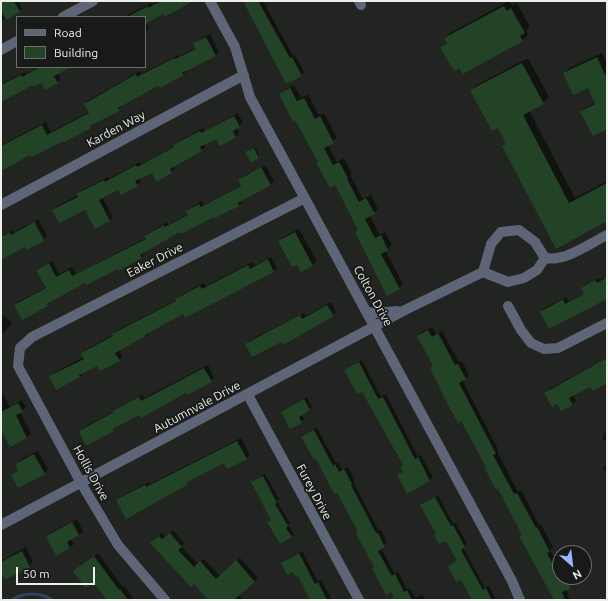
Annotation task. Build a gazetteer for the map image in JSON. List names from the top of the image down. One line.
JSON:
{"streets":{"street":["Karden Way","Eaker Drive","Colton Drive","Autumnvale Drive","Hollis Drive","Furey Drive"]},"crossings":[["Karden Way","Colton Drive"],["Eaker Drive","Colton Drive"],["Eaker Drive","Hollis Drive"],["Colton Drive","Autumnvale Drive"],["Autumnvale Drive","Hollis Drive"],["Autumnvale Drive","Furey Drive"]],"legend":["Road","Building"],"scale_bar":"50 m","north":"bottom right"}
